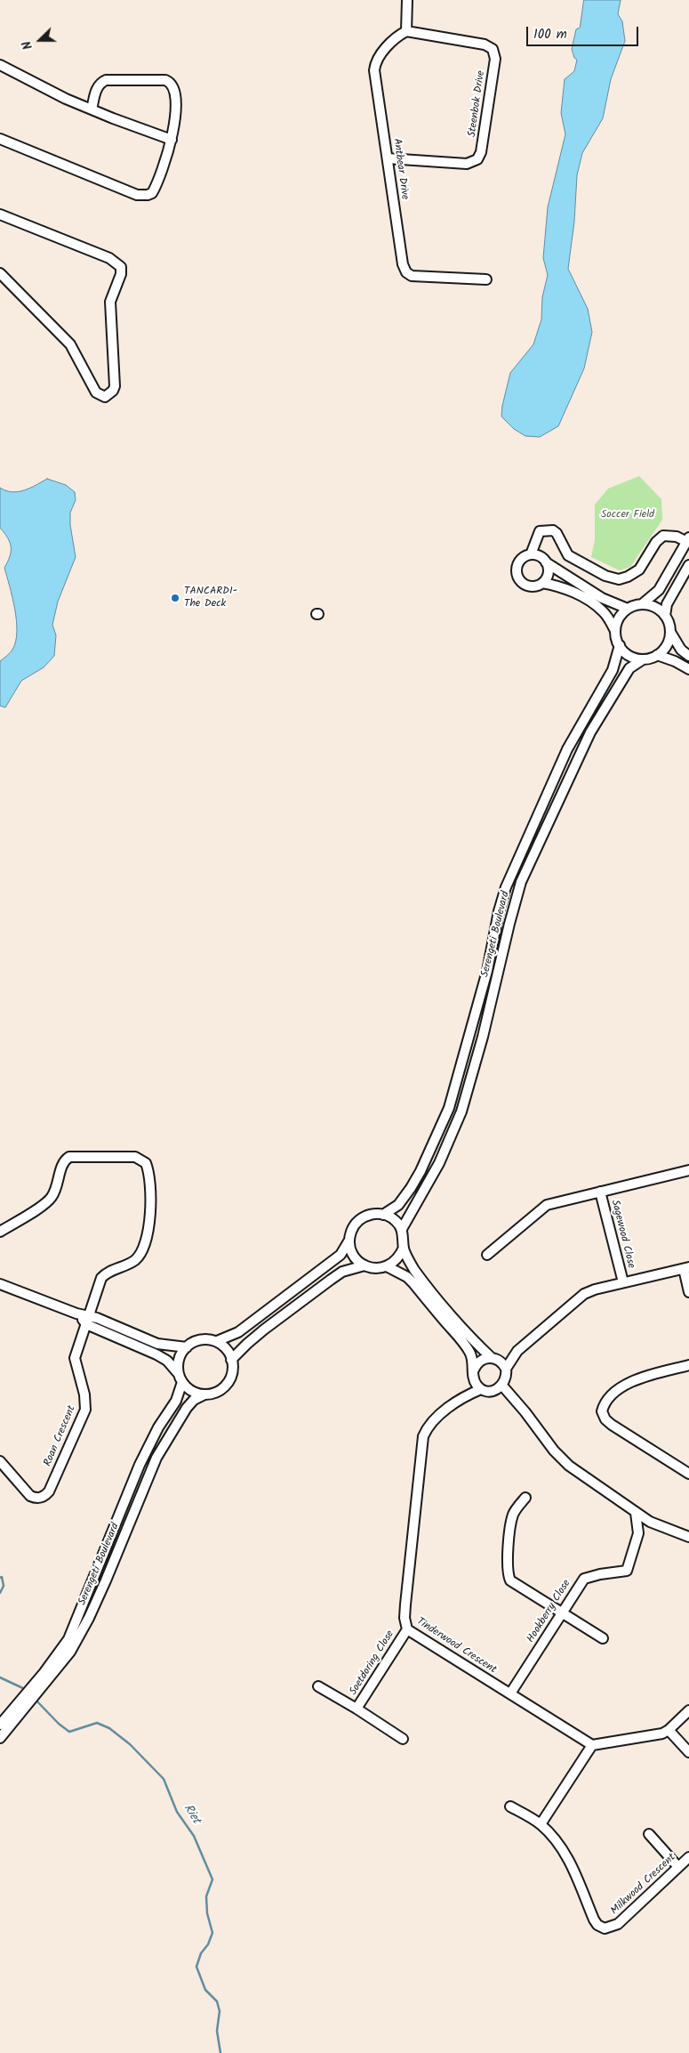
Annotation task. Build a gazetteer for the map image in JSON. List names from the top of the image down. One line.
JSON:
{"streets":{"street":["Steenbok Drive","Antbear Drive","Serengeti Boulevard","Sagewood Close","Roan Crescent","Hookberry Close","Tinderwood Crescent","Soetdoring Close","Milkwood Crescent"]},"crossings":[["Steenbok Drive","Antbear Drive"],["Hookberry Close","Tinderwood Crescent"],["Tinderwood Crescent","Soetdoring Close"]],"water":["Riet"],"parks":["Soccer Field"],"places":["TANCARDI- The Deck"],"scale_bar":"100 m","north":"left"}
